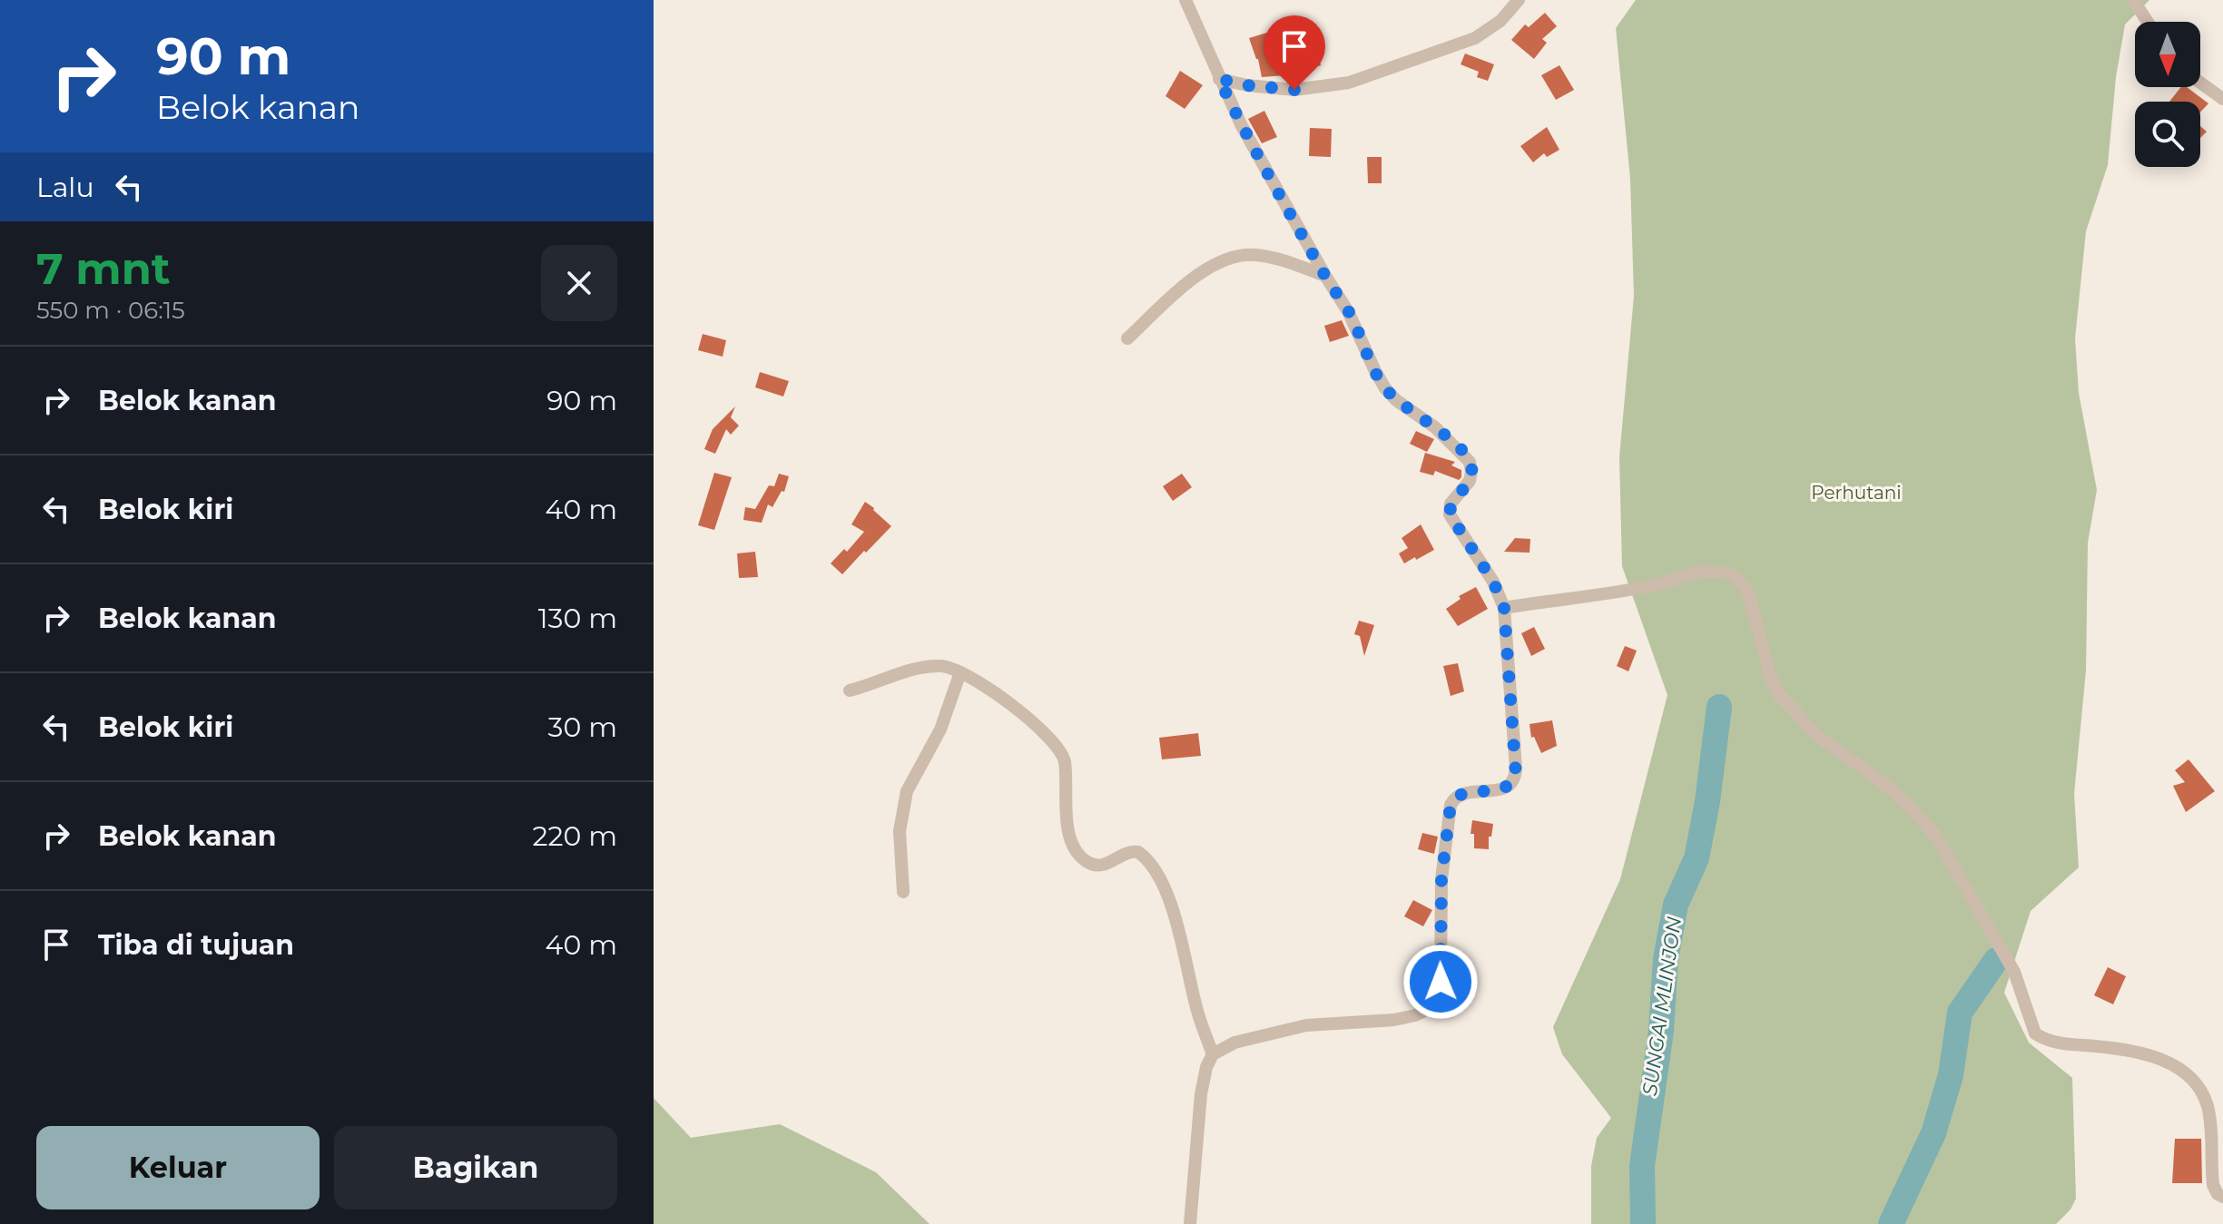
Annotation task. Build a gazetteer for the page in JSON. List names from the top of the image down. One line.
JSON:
{"water":["SUNGAI MLINJON"],"parks":["Perhutani"],"north":"bottom","page":{"turn":["90 m","Belok kanan"],"then":"Lalu","heading":["7 mnt","550 m · 06:15"],"list":[{"name":"Belok kanan","value":"90 m"},{"name":"Belok kiri","value":"40 m"},{"name":"Belok kanan","value":"130 m"},{"name":"Belok kiri","value":"30 m"},{"name":"Belok kanan","value":"220 m"},{"name":"Tiba di tujuan","value":"40 m"}],"buttons":["Keluar","Bagikan"]}}
